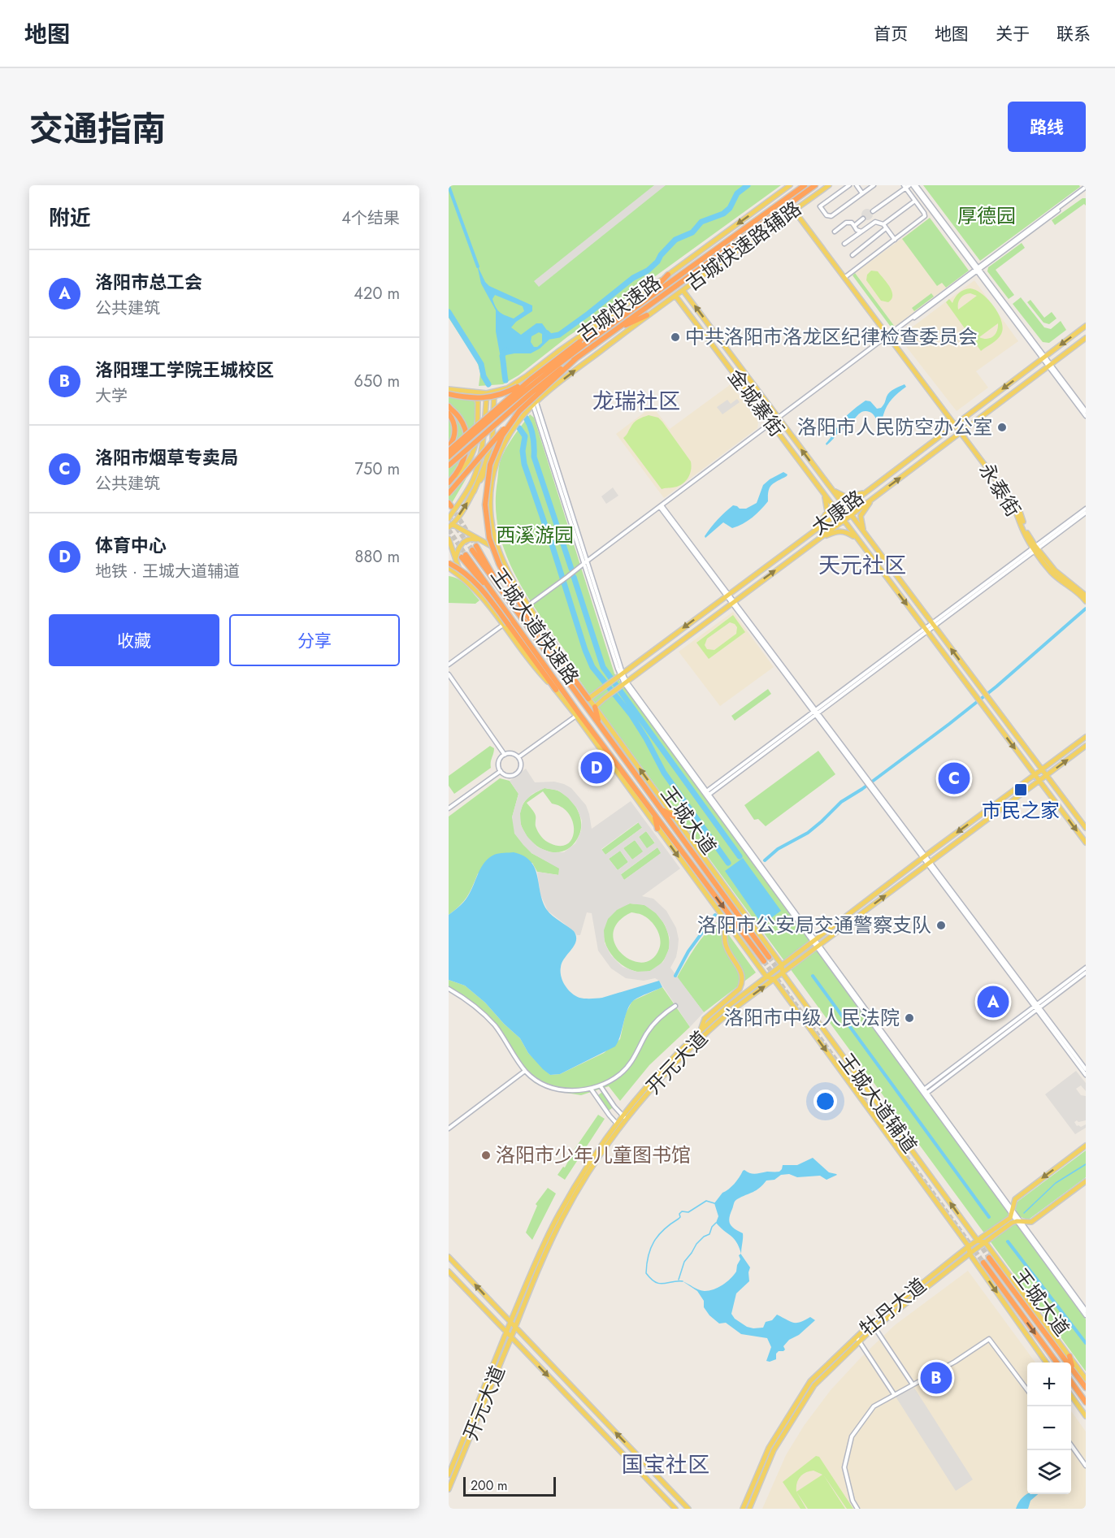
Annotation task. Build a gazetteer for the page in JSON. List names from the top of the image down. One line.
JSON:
{"streets":{"highway":["古城快速路","王城大道快速路","王城大道"],"main road":["古城快速路辅路","金城寨街","永泰街","太康路","开元大道","王城大道辅道","牡丹大道"]},"crossings":[["古城快速路辅路","金城寨街"],["古城快速路辅路","永泰街"],["金城寨街","太康路"],["金城寨街","开元大道"],["永泰街","太康路"],["太康路","王城大道快速路"],["太康路","王城大道"],["王城大道快速路","王城大道"],["开元大道","王城大道辅道"],["王城大道辅道","牡丹大道"]],"districts":["龙瑞社区","天元社区","国宝社区"],"parks":["厚德园","西溪游园"],"places":{"other":["中共洛阳市洛龙区纪律检查委员会","洛阳市人民防空办公室","洛阳市公安局交通警察支队","洛阳市中级人民法院","洛阳市少年儿童图书馆"],"transit":["市民之家"]},"scale_bar":"200 m","page":{"header":"地图","nav":["首页","地图","关于","联系"],"title":"交通指南","buttons":["路线",["收藏","分享"]],"heading":["附近","4个结果"],"list":[{"mark":"A","name":"洛阳市总工会","note":"公共建筑","value":"420 m"},{"mark":"B","name":"洛阳理工学院王城校区","note":"大学","value":"650 m"},{"mark":"C","name":"洛阳市烟草专卖局","note":"公共建筑","value":"750 m"},{"mark":"D","name":"体育中心","note":"地铁 · 王城大道辅道","value":"880 m"}],"pins":["D","C","A","B"],"map_buttons":["+","−"],"scale":"200 m"}}
